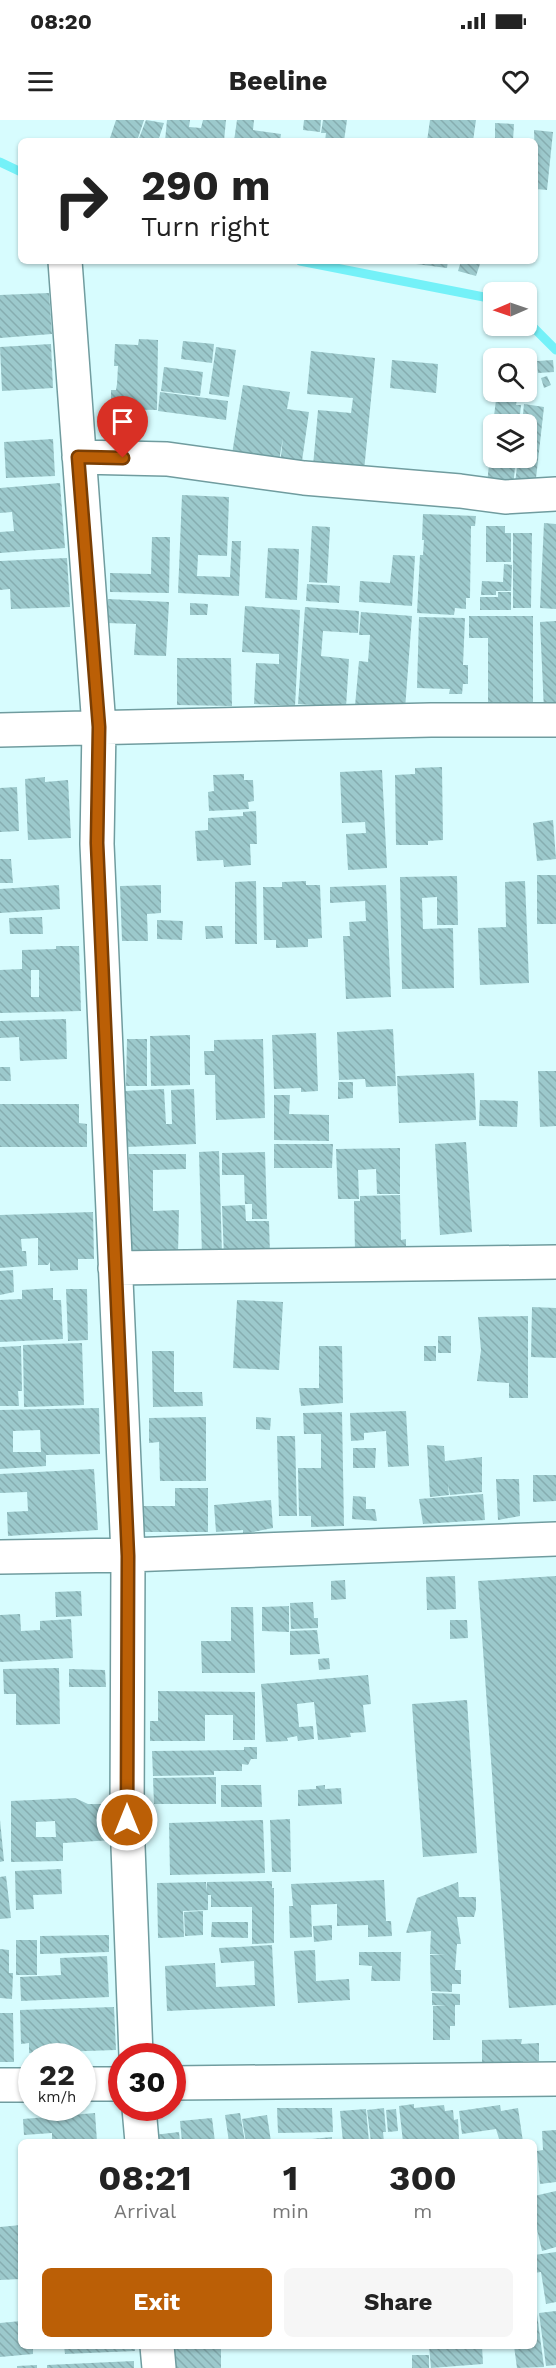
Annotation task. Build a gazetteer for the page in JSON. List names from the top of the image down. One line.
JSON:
{"north":"left","page":{"status":"08:20","header":"Beeline","turn":["290 m","Turn right"],"speed":"22 km/h","limit":"30","eta":["08:21","Arrival","1","min","300","m"],"buttons":["Exit","Share"]}}
